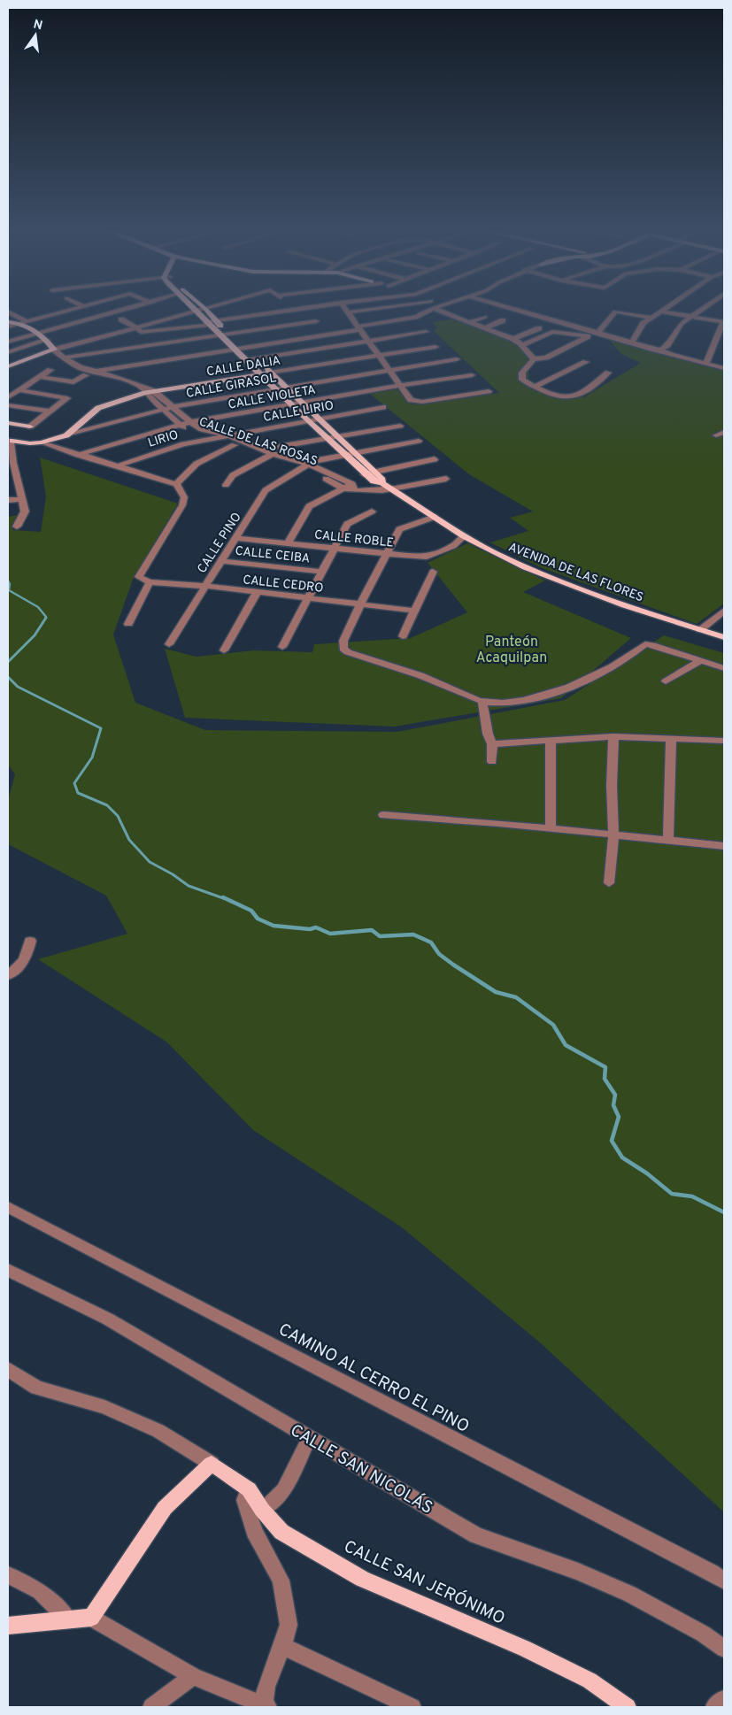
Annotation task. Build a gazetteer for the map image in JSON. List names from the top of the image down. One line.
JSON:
{"streets":{"main road":["CALLE DALIA","CALLE GIRASOL","AVENIDA DE LAS FLORES","CALLE SAN JERÓNIMO"],"street":["CALLE VIOLETA","CALLE LIRIO","LIRIO","CALLE DE LAS ROSAS","CALLE ROBLE","CALLE PINO","CALLE CEIBA","CALLE CEDRO","CAMINO AL CERRO EL PINO","CALLE SAN NICOLÁS"]},"crossings":[["CALLE DALIA","CALLE GIRASOL"],["CALLE DALIA","CALLE DE LAS ROSAS"],["CALLE DALIA","AVENIDA DE LAS FLORES"],["CALLE GIRASOL","CALLE DE LAS ROSAS"],["CALLE GIRASOL","AVENIDA DE LAS FLORES"],["CALLE VIOLETA","CALLE DE LAS ROSAS"],["CALLE VIOLETA","AVENIDA DE LAS FLORES"],["CALLE LIRIO","LIRIO"],["CALLE LIRIO","CALLE DE LAS ROSAS"],["CALLE LIRIO","AVENIDA DE LAS FLORES"],["LIRIO","CALLE DE LAS ROSAS"],["CALLE DE LAS ROSAS","CALLE PINO"],["CALLE DE LAS ROSAS","AVENIDA DE LAS FLORES"],["CALLE ROBLE","CALLE PINO"],["CALLE ROBLE","AVENIDA DE LAS FLORES"],["CALLE PINO","CALLE CEIBA"],["CALLE PINO","CALLE CEDRO"]],"parks":["Panteón Acaquilpan"],"north":"top"}
